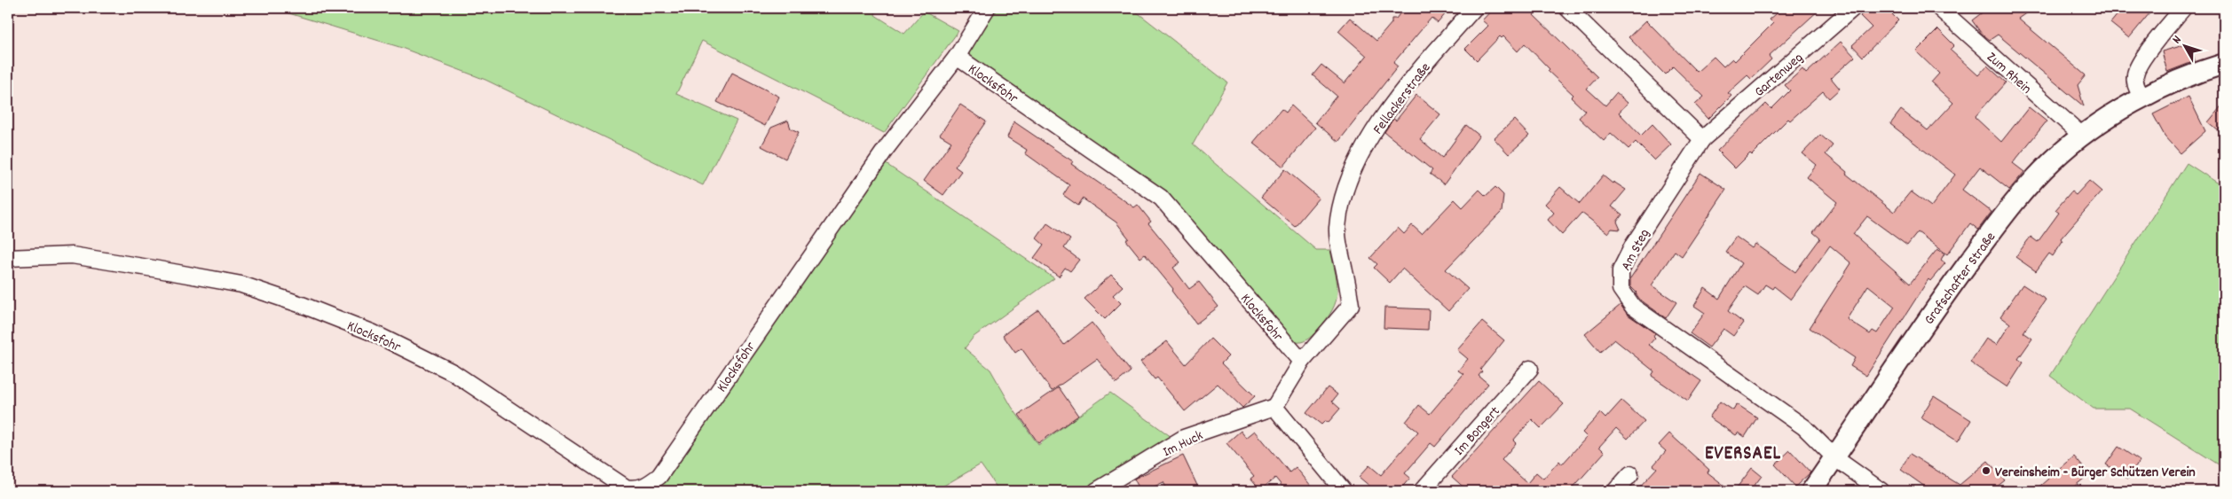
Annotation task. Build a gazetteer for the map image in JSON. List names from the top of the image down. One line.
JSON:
{"streets":{"street":["Zum Rhein","Gartenweg","Klocksfohr","Fellackerstraße","Am Steg","Grafschafter Straße","Im Bongert","Im Huck"]},"crossings":[["Zum Rhein","Grafschafter Straße"],["Gartenweg","Am Steg"],["Klocksfohr","Fellackerstraße"],["Fellackerstraße","Im Huck"],["Am Steg","Grafschafter Straße"]],"districts":["EVERSAEL"],"places":["Vereinsheim - Bürger Schützen Verein"],"north":"top left"}
